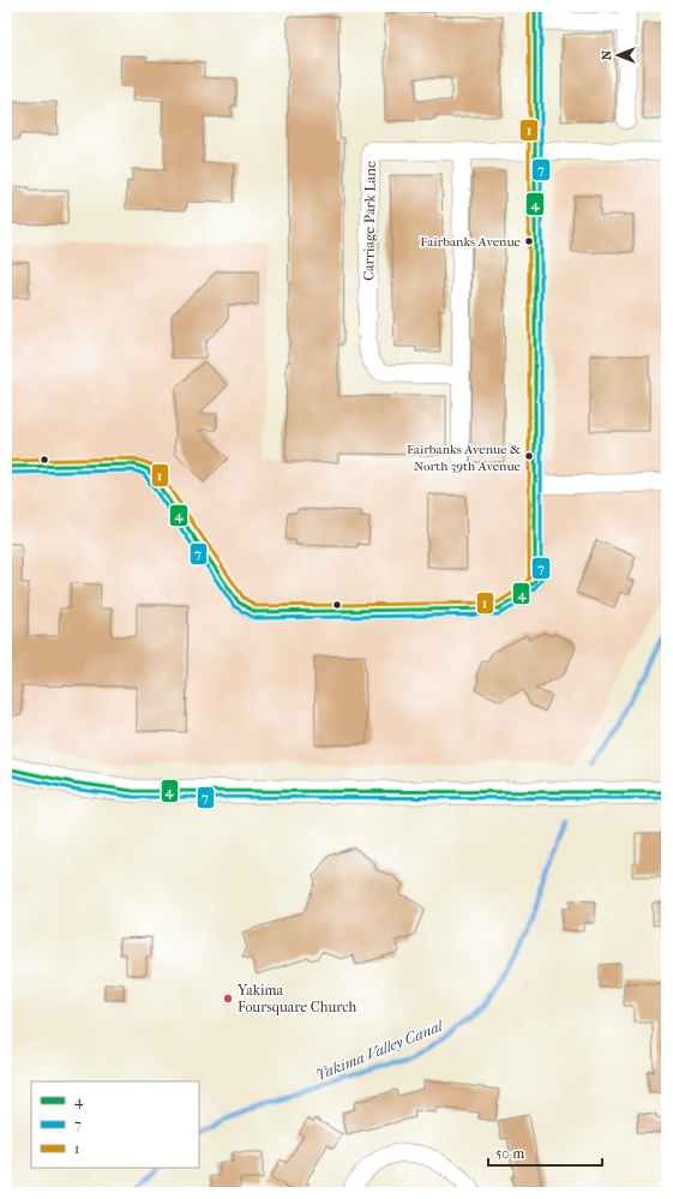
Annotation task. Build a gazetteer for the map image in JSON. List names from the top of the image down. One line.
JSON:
{"streets":{"street":["Carriage Park Lane"]},"water":["Yakima Valley Canal"],"places":["Fairbanks Avenue","Fairbanks Avenue & North 39th Avenue","Yakima Foursquare Church"],"lines":["transit line 4","transit line 7","transit line 1"],"legend":["4","7","1"],"scale_bar":"50 m","north":"left"}
